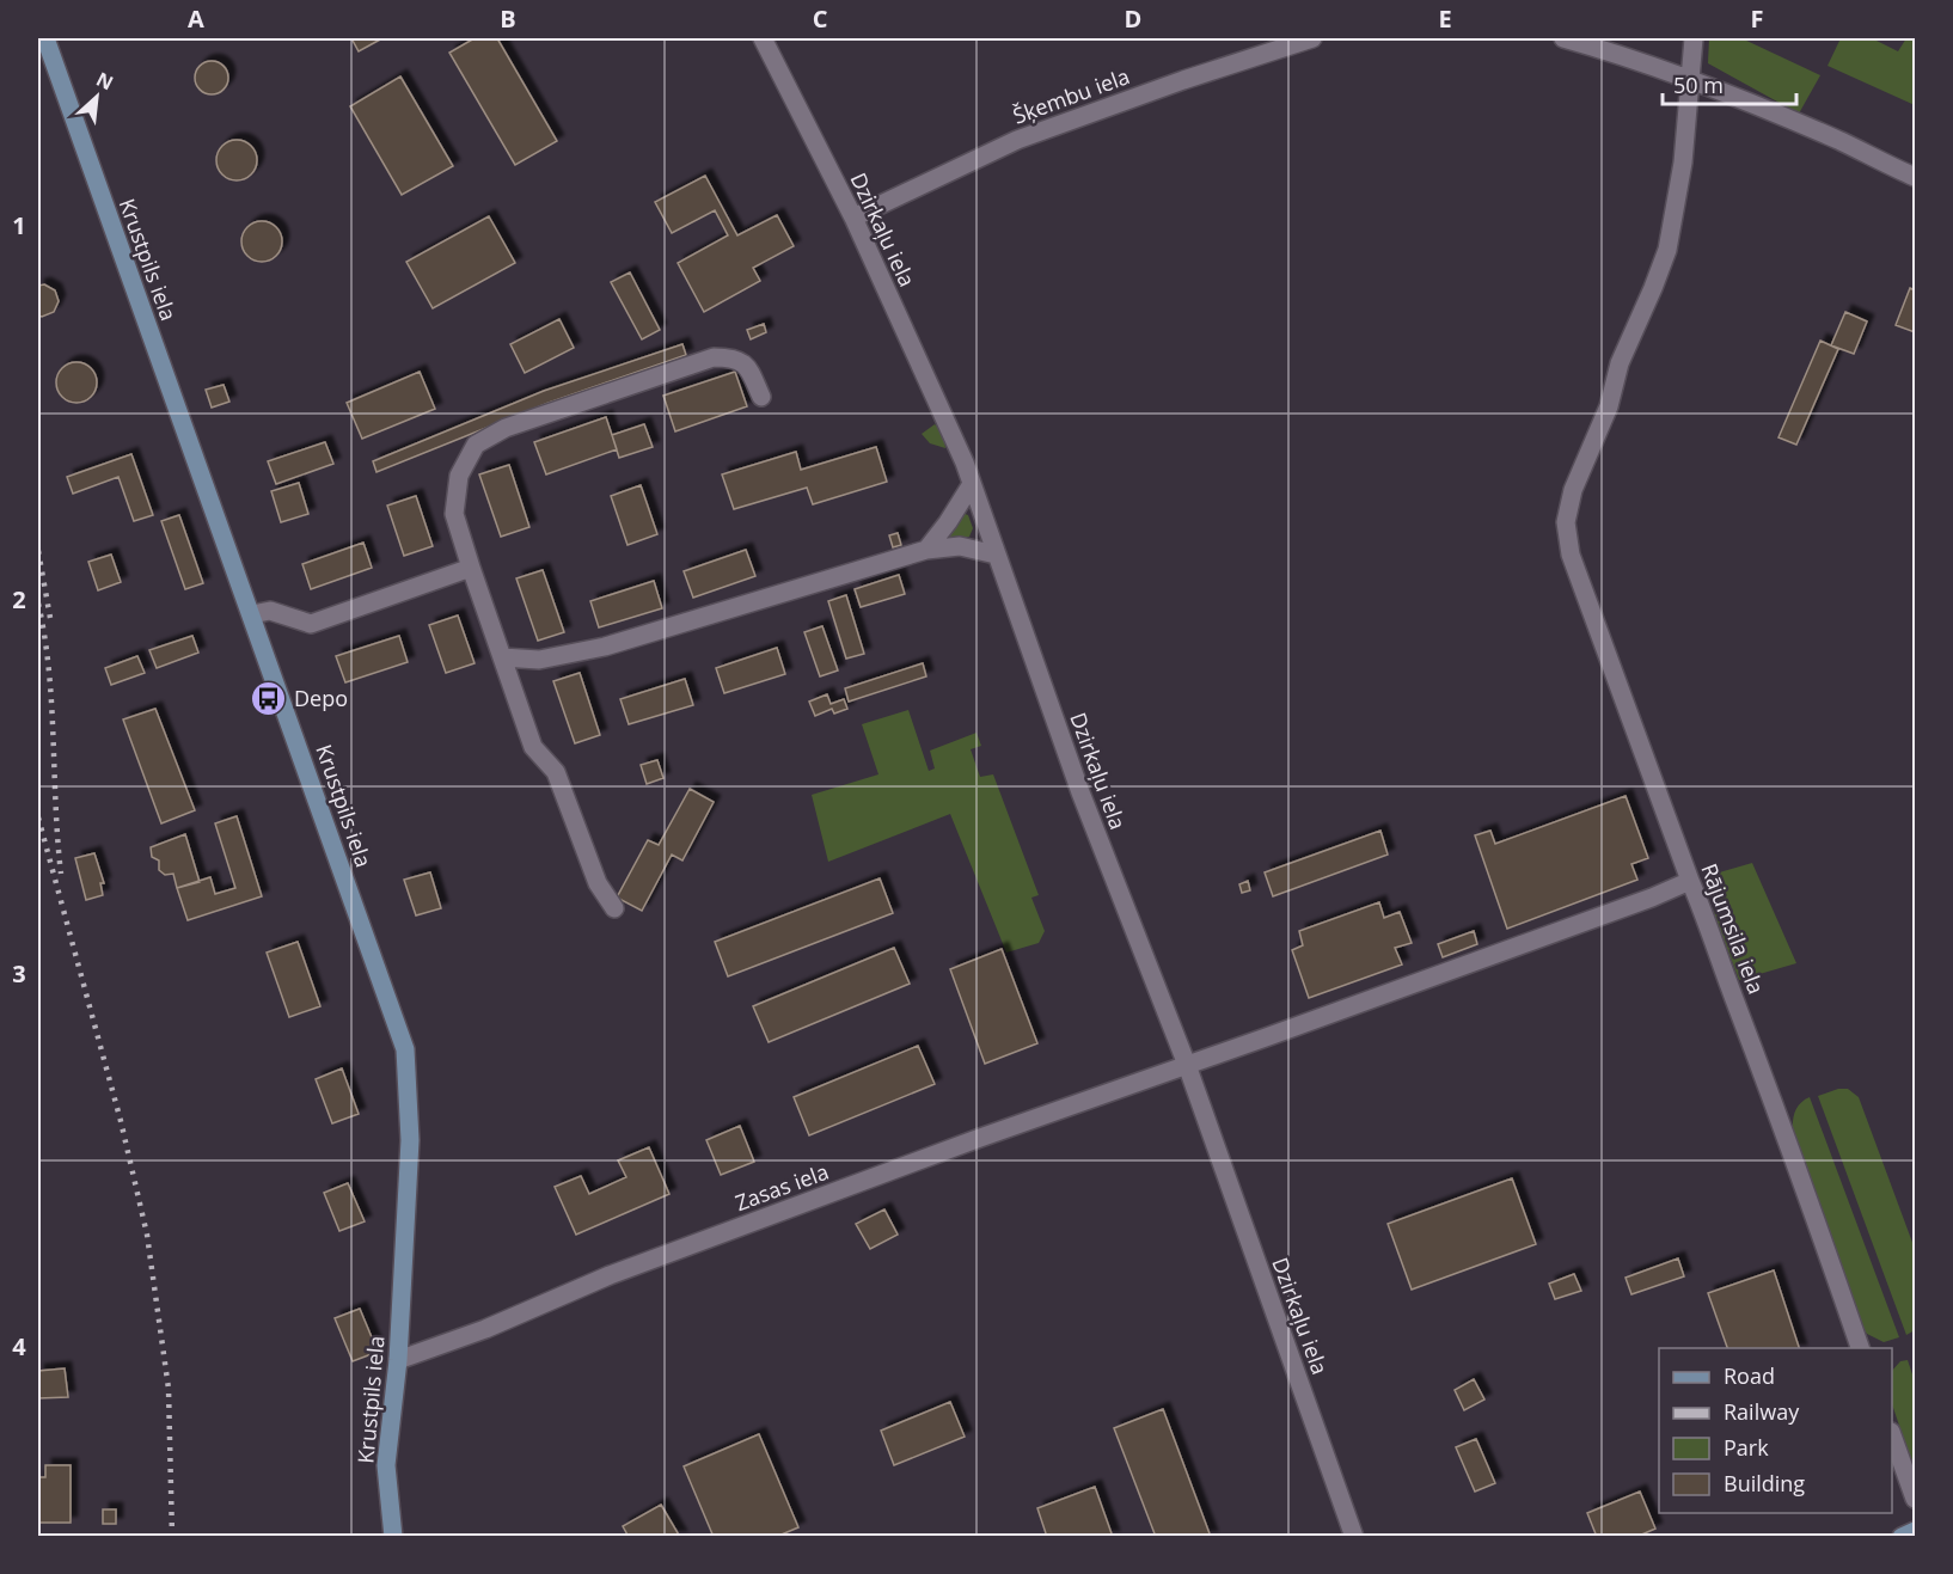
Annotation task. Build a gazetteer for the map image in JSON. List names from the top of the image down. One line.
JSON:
{"streets":{"main road":["Krustpils iela"],"street":["Šķembu iela","Dzirkaļu iela","Rājumsila iela","Zasas iela"]},"crossings":[["Šķembu iela","Dzirkaļu iela"],["Dzirkaļu iela","Zasas iela"],["Krustpils iela","Zasas iela"],["Rājumsila iela","Zasas iela"]],"places":{"bus stop":["Depo"]},"legend":["Road","Railway","Park","Building"],"scale_bar":"50 m","north":"top right","grid":{"columns":["A","B","C","D","E","F"],"rows":["1","2","3","4"]}}
